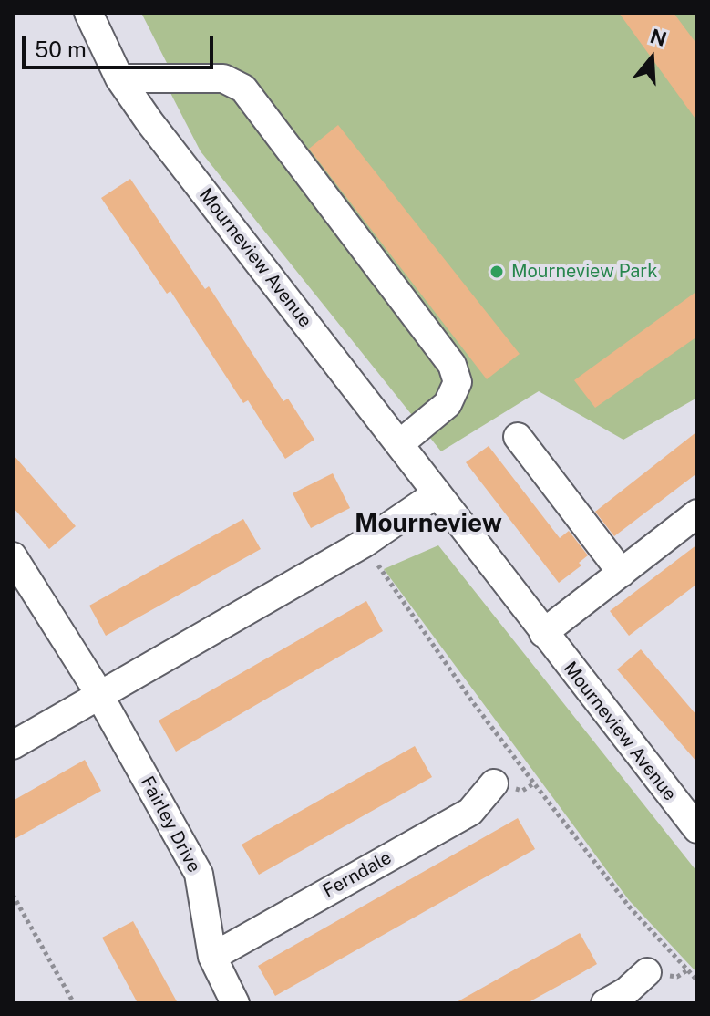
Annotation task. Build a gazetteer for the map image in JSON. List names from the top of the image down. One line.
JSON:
{"streets":{"street":["Mourneview Avenue","Fairley Drive","Ferndale"]},"crossings":[["Fairley Drive","Ferndale"]],"districts":["Mourneview"],"places":["Mourneview Park"],"scale_bar":"50 m","north":"top"}
